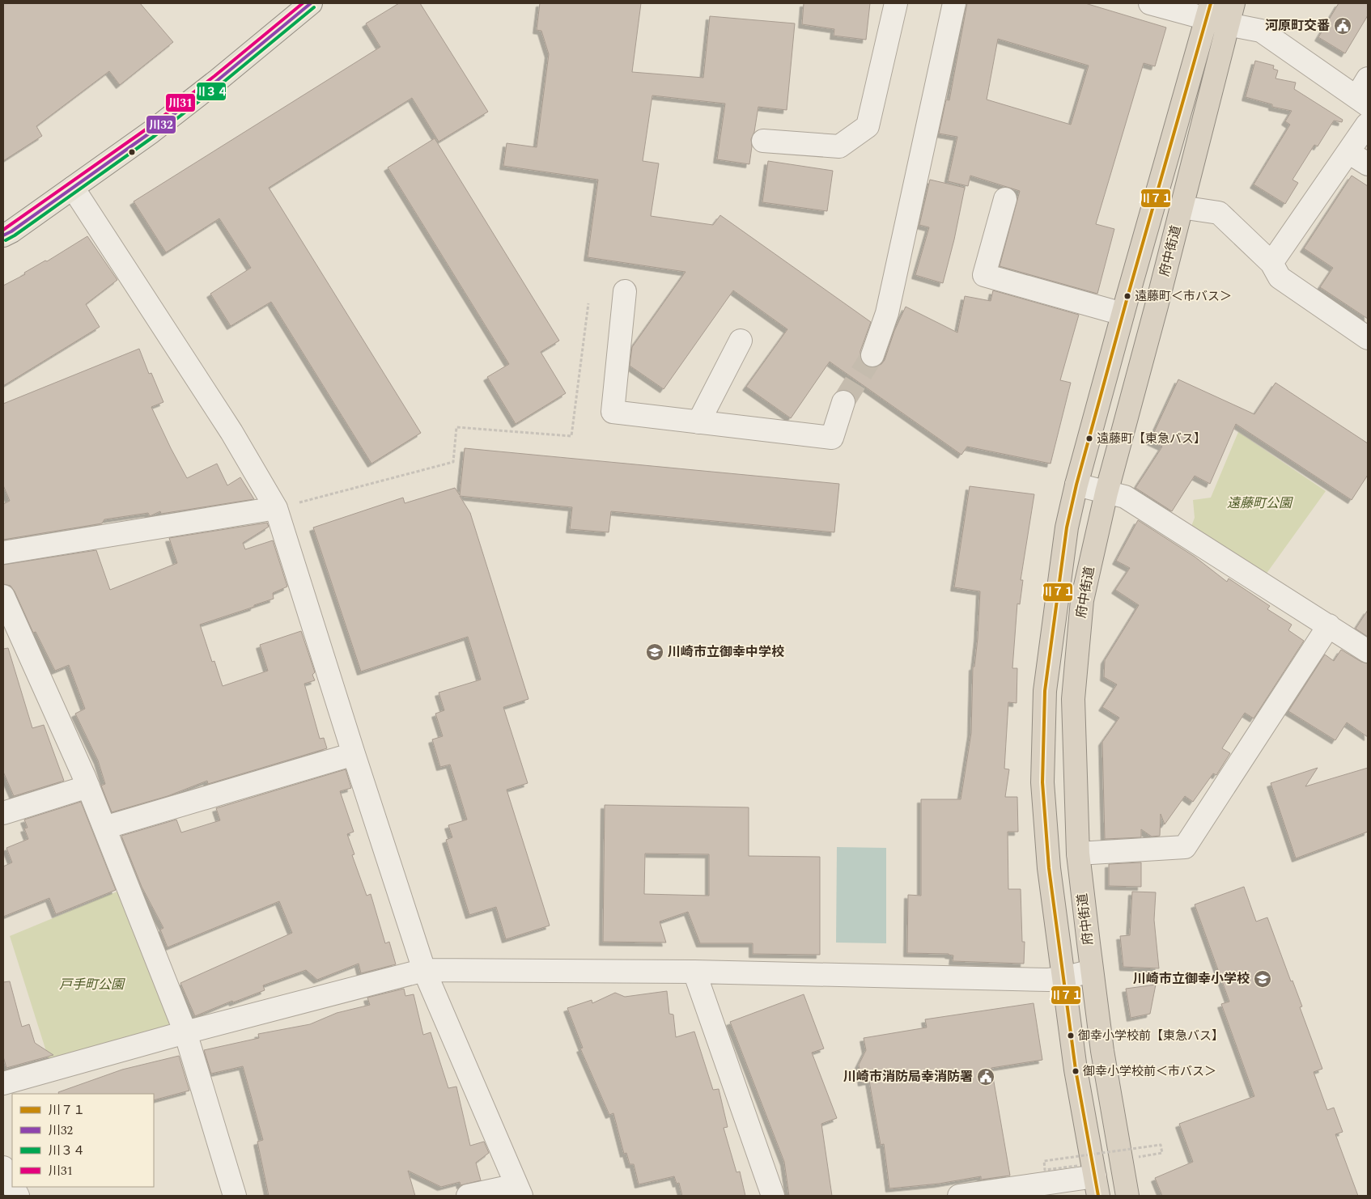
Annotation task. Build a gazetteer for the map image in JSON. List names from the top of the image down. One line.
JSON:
{"streets":{"highway":["府中街道"]},"parks":["遠藤町公園","戸手町公園"],"places":{"public building":["河原町交番","川崎市消防局幸消防署"],"other":["遠藤町＜市バス＞","遠藤町【東急バス】","御幸小学校前【東急バス】","御幸小学校前＜市バス＞"],"school or university":["川崎市立御幸中学校","川崎市立御幸小学校"]},"lines":["transit line 川７１","transit line 川32","transit line 川31","transit line 川３４"],"legend":["川７１","川32","川３４","川31"]}
